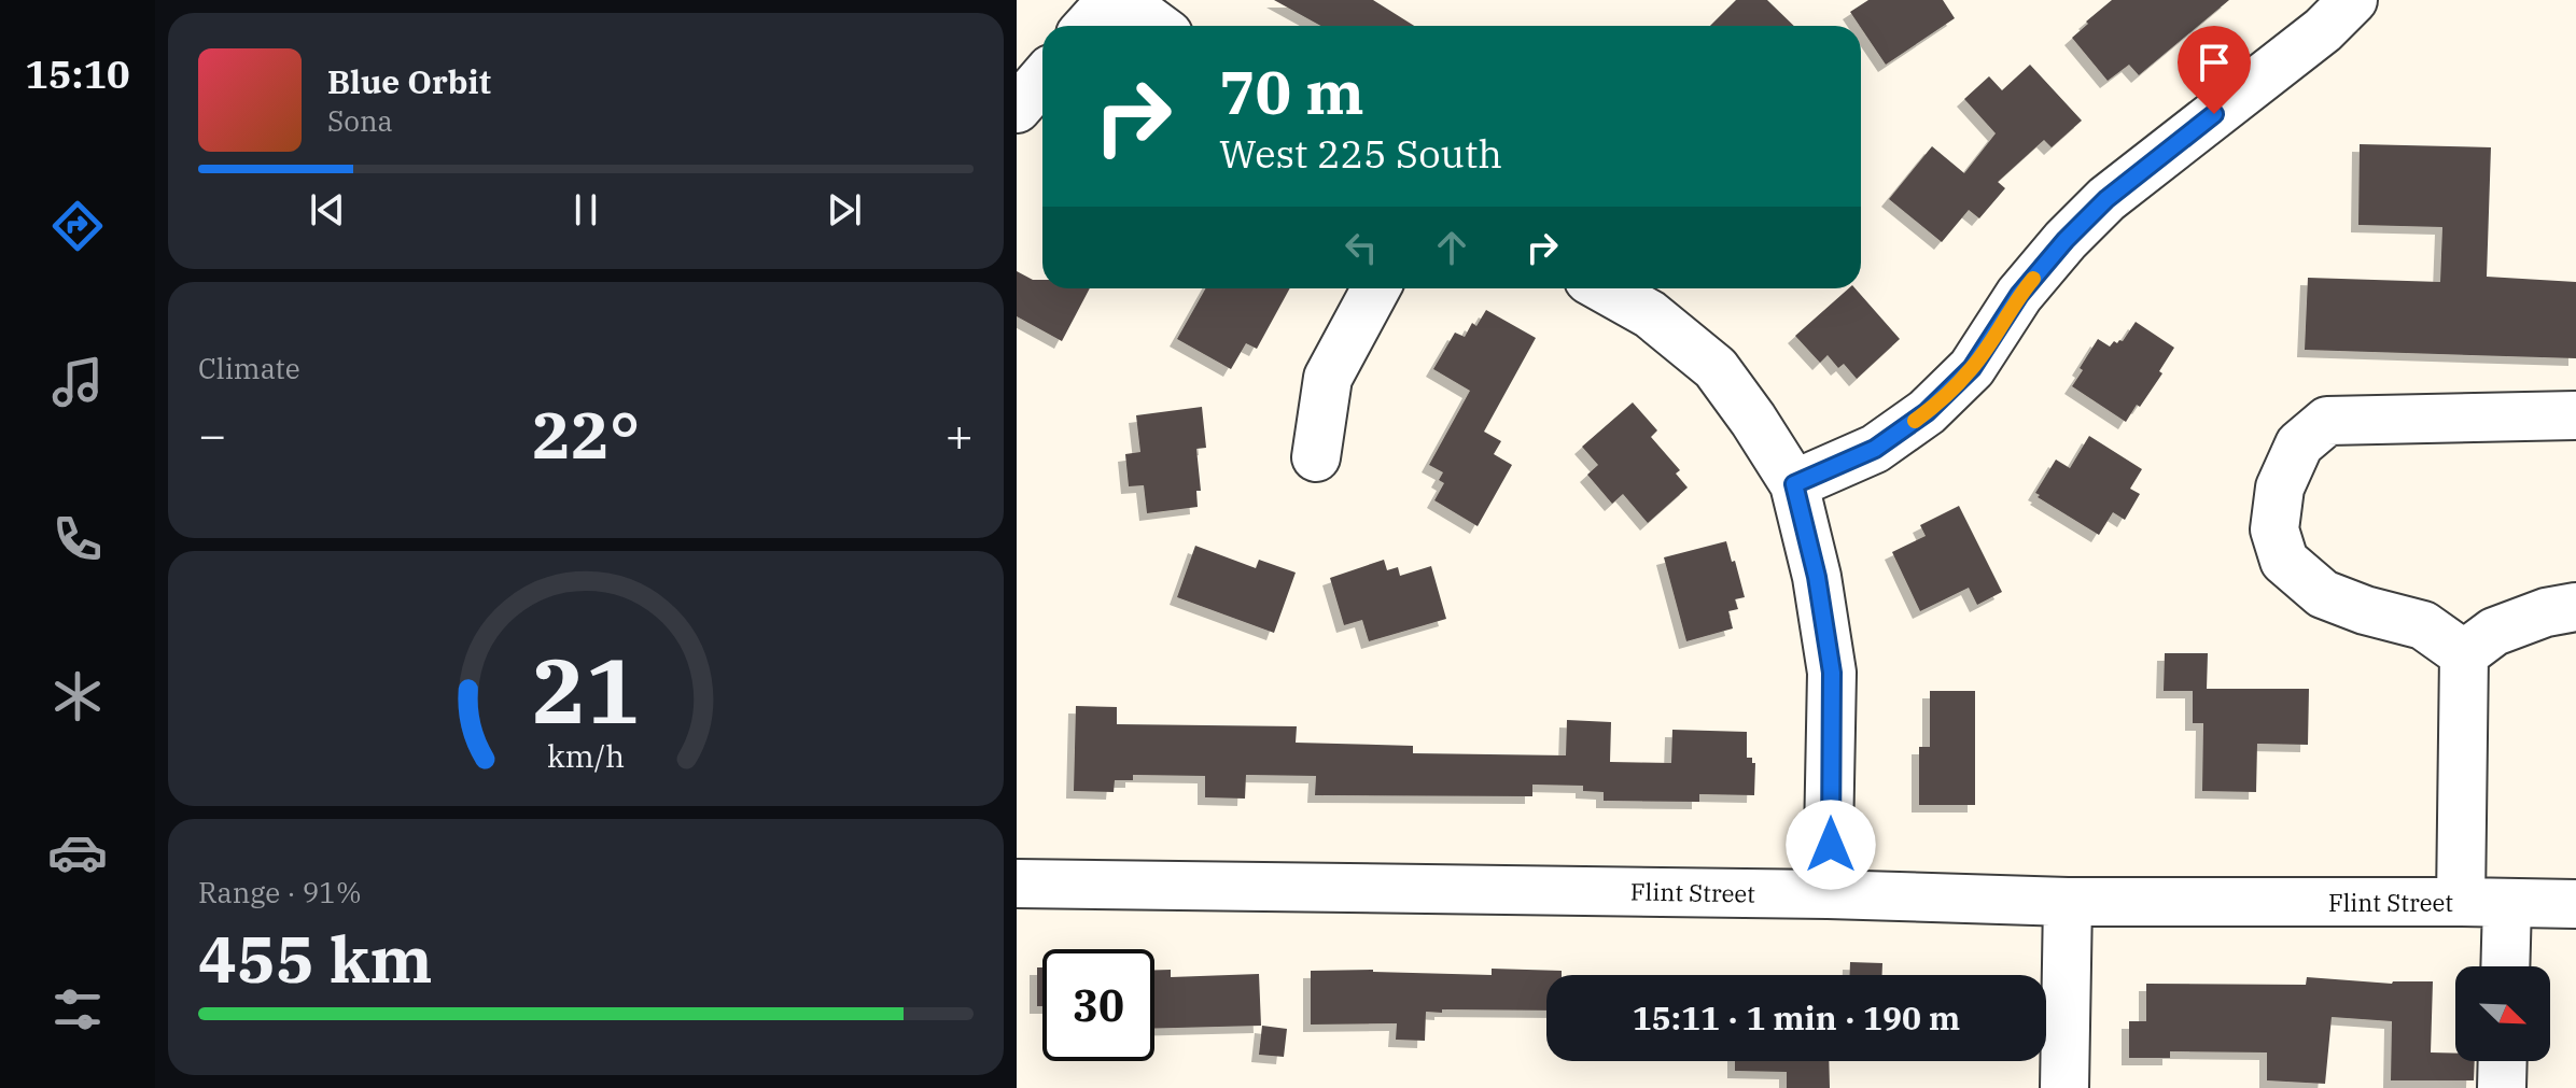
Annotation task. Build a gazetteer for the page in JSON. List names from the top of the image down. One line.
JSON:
{"streets":{"street":["Flint Street"]},"north":"bottom right","page":{"tabs":"15:10","turn":["70 m","West 225 South"],"song":["Blue Orbit","Sona"],"tile":["Climate",["Range · 91%","455 km"]],"heat":["−","22°","+"],"limit":"30","trip":"15:11 · 1 min · 190 m","gauge":["21","km/h"]}}
